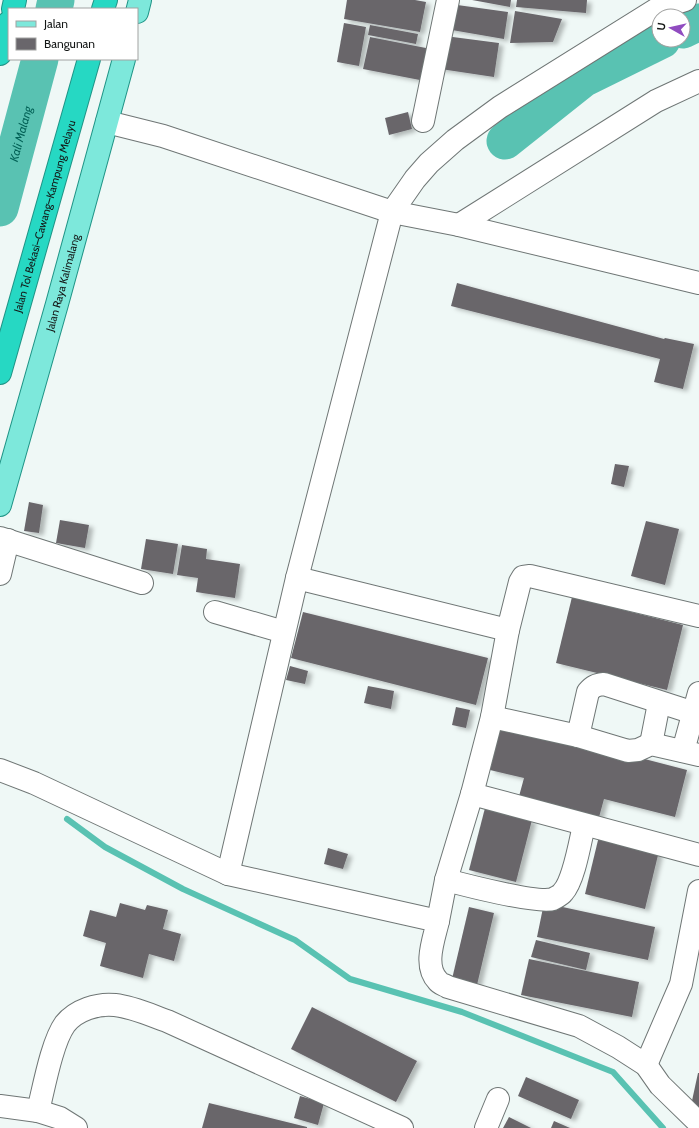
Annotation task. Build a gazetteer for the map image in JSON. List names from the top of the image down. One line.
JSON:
{"streets":{"highway":["Jalan Tol Bekasi–Cawang–Kampung Melayu"],"main road":["Jalan Raya Kalimalang"]},"water":["Kali Malang"],"legend":["Jalan","Bangunan"],"north":"left"}
